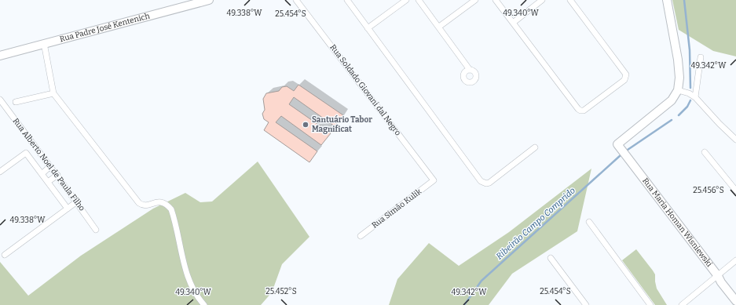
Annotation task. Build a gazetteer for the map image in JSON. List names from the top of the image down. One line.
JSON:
{"streets":{"street":["Rua Padre José Kentenich","Rua Soldado Giovani dal Negro","Rua Alberto Noel de Paula Filho","Rua Simão Kulik","Rua Maria Homan Wisniewski"]},"crossings":[["Rua Soldado Giovani dal Negro","Rua Simão Kulik"]],"water":["Ribeirão Campo Comprido"],"places":["Santuário Tabor Magnificat"],"coordinates":["49.338°W","49.340°W","25.454°S","49.342°W","25.456°S","25.452°S"]}
